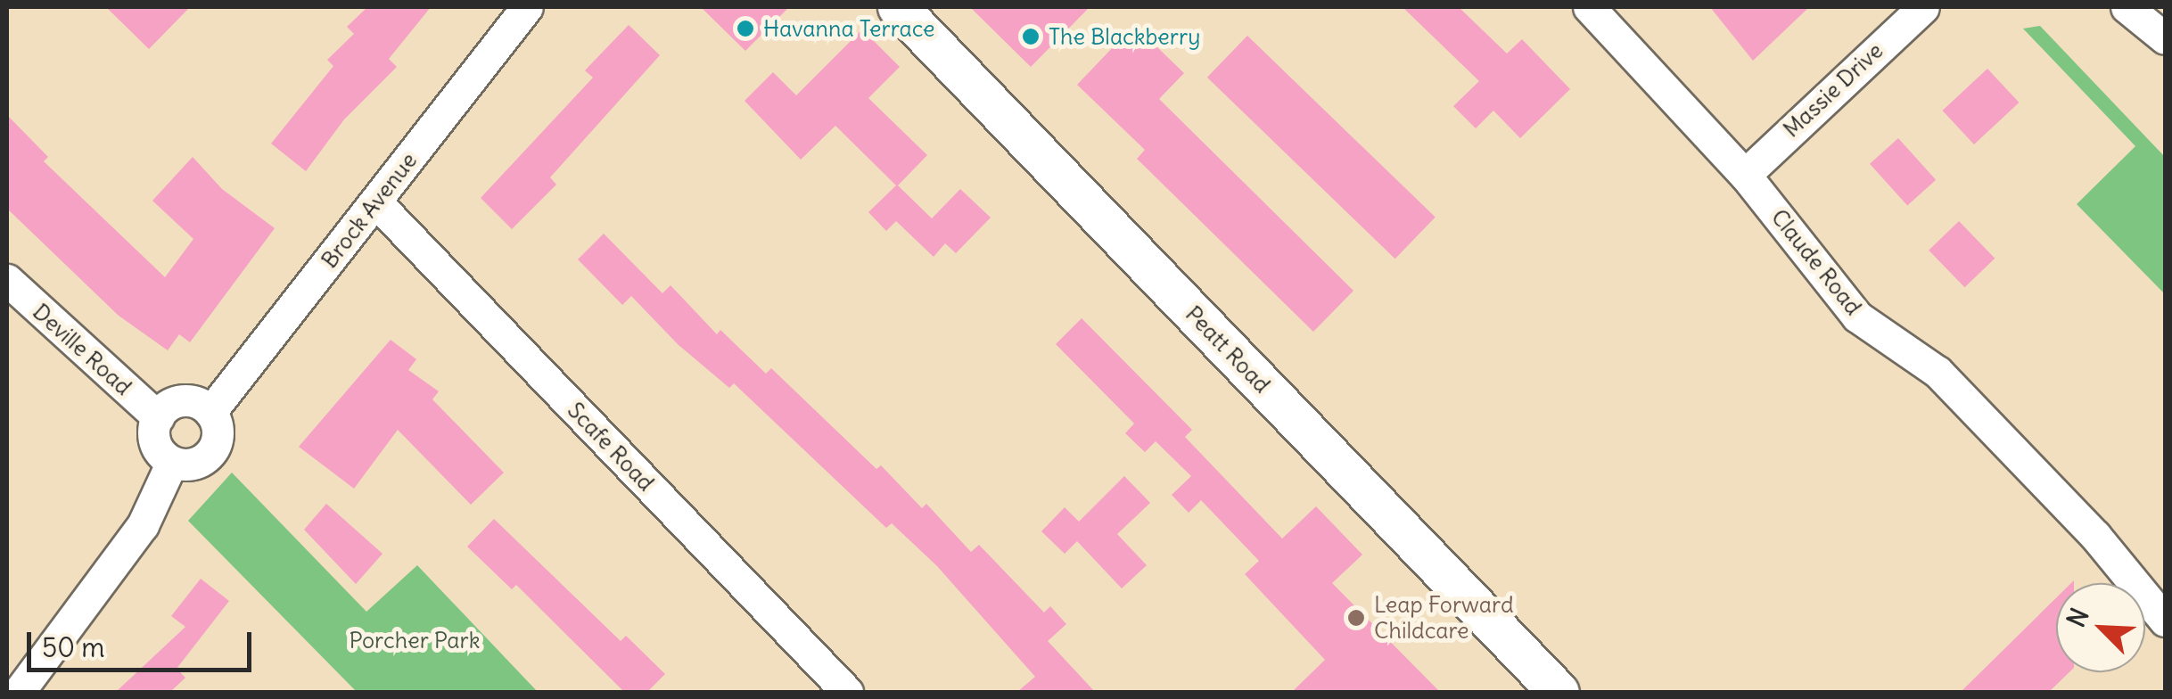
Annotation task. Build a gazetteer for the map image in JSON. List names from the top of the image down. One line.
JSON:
{"streets":{"street":["Massie Drive","Brock Avenue","Claude Road","Deville Road","Peatt Road","Scafe Road"]},"crossings":[["Massie Drive","Claude Road"],["Brock Avenue","Deville Road"],["Brock Avenue","Scafe Road"]],"parks":["Porcher Park"],"places":["Havanna Terrace","The Blackberry","Leap Forward Childcare"],"scale_bar":"50 m","north":"top left"}
